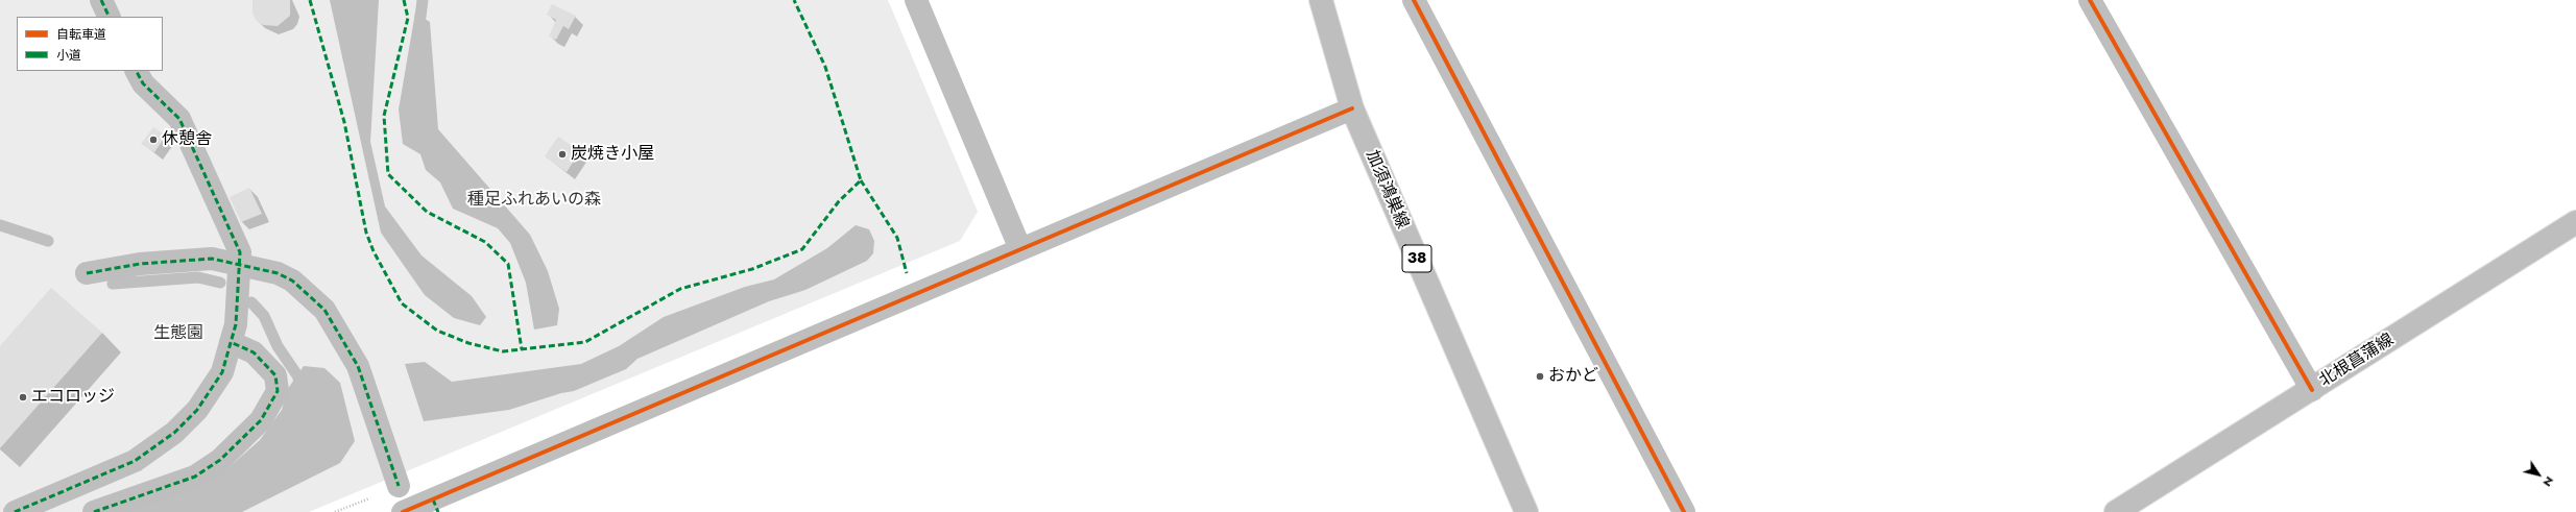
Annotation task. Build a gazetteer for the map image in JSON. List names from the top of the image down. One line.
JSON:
{"streets":{"street":["加須鴻巣線","38","北根菖蒲線"]},"parks":["種足ふれあいの森","生態園"],"places":["休憩舎","炭焼き小屋","おかど","エコロッジ"],"legend":["自転車道","小道"],"north":"bottom right"}
